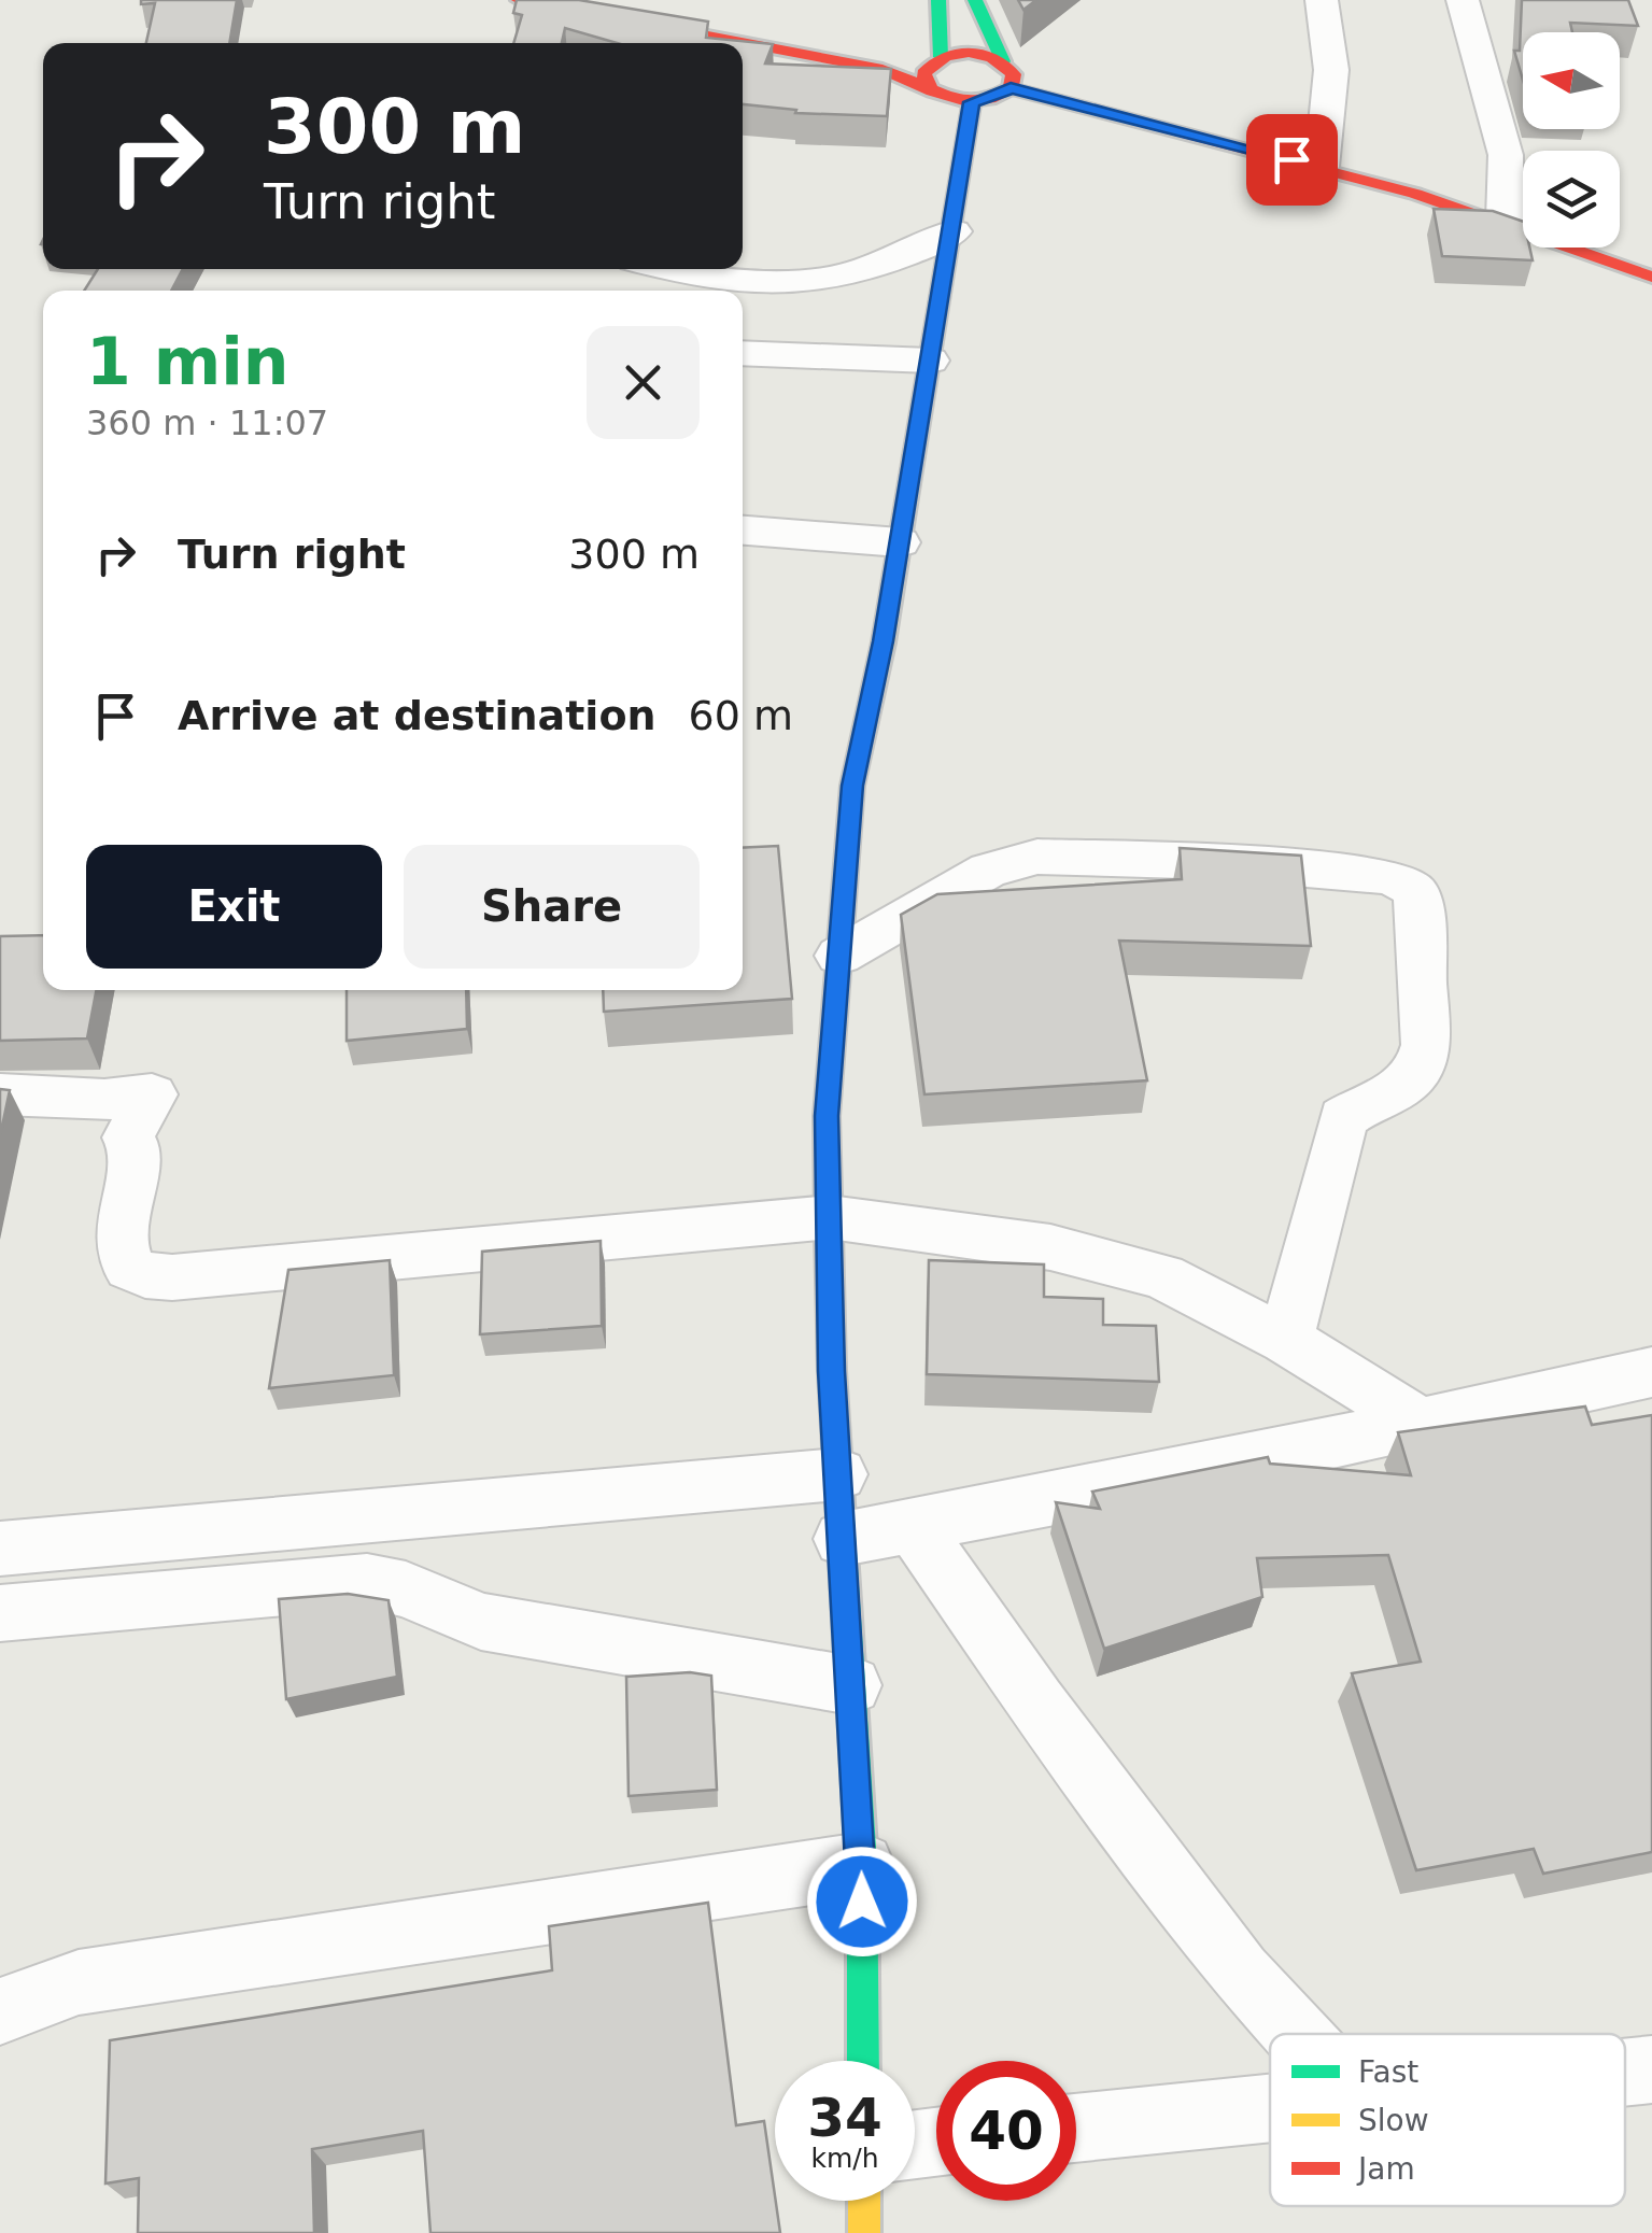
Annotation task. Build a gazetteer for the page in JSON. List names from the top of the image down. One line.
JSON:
{"legend":["Fast","Slow","Jam"],"north":"left","page":{"turn":["300 m","Turn right"],"heading":["1 min","360 m · 11:07"],"list":[{"name":"Turn right","value":"300 m"},{"name":"Arrive at destination","value":"60 m"}],"buttons":["Exit","Share"],"speed":"34 km/h","limit":"40"}}
